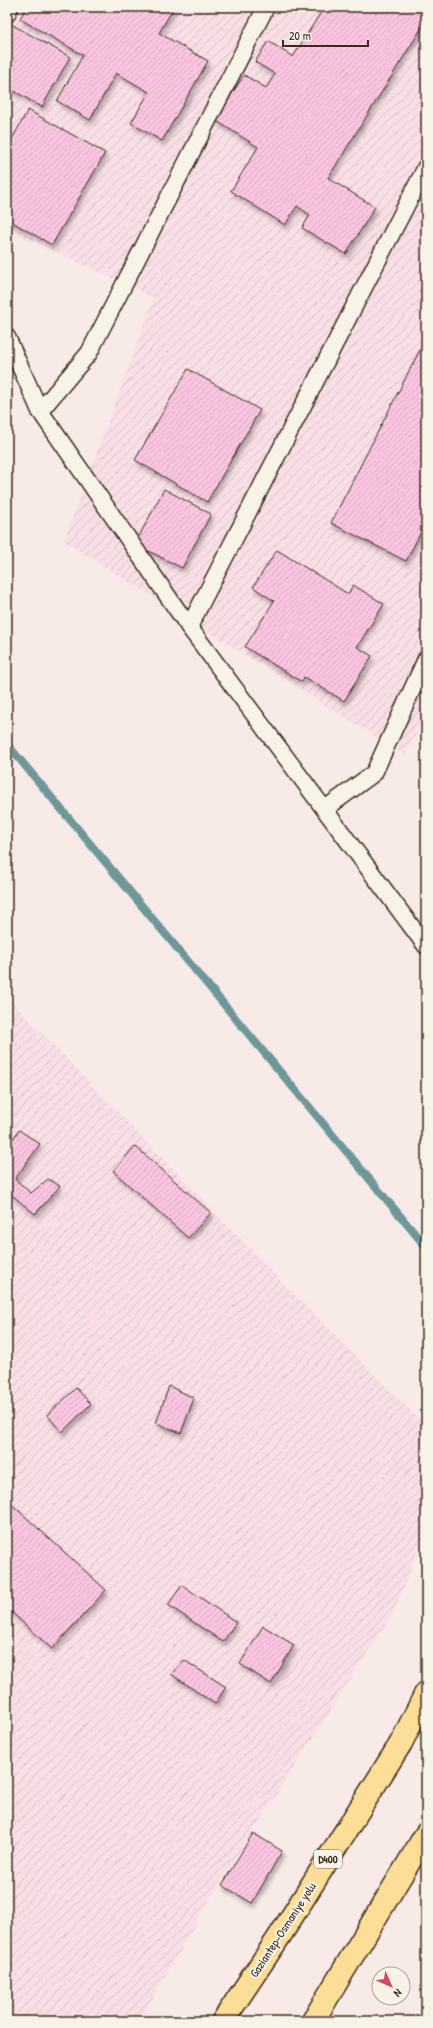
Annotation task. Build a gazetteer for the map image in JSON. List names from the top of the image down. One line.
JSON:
{"streets":{"highway":["D400","Gaziantep-Osmaniye yolu"]},"scale_bar":"20 m","north":"bottom right"}
